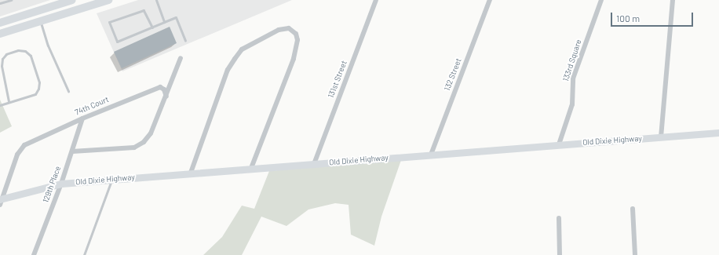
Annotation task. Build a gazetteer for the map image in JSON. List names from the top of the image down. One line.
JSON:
{"streets":{"street":["133rd Square","132 Street","131st Street","74th Court","Old Dixie Highway","129th Place"]},"crossings":[["133rd Square","Old Dixie Highway"],["132 Street","Old Dixie Highway"],["131st Street","Old Dixie Highway"],["74th Court","Old Dixie Highway"],["74th Court","129th Place"],["Old Dixie Highway","129th Place"]],"scale_bar":"100 m"}
